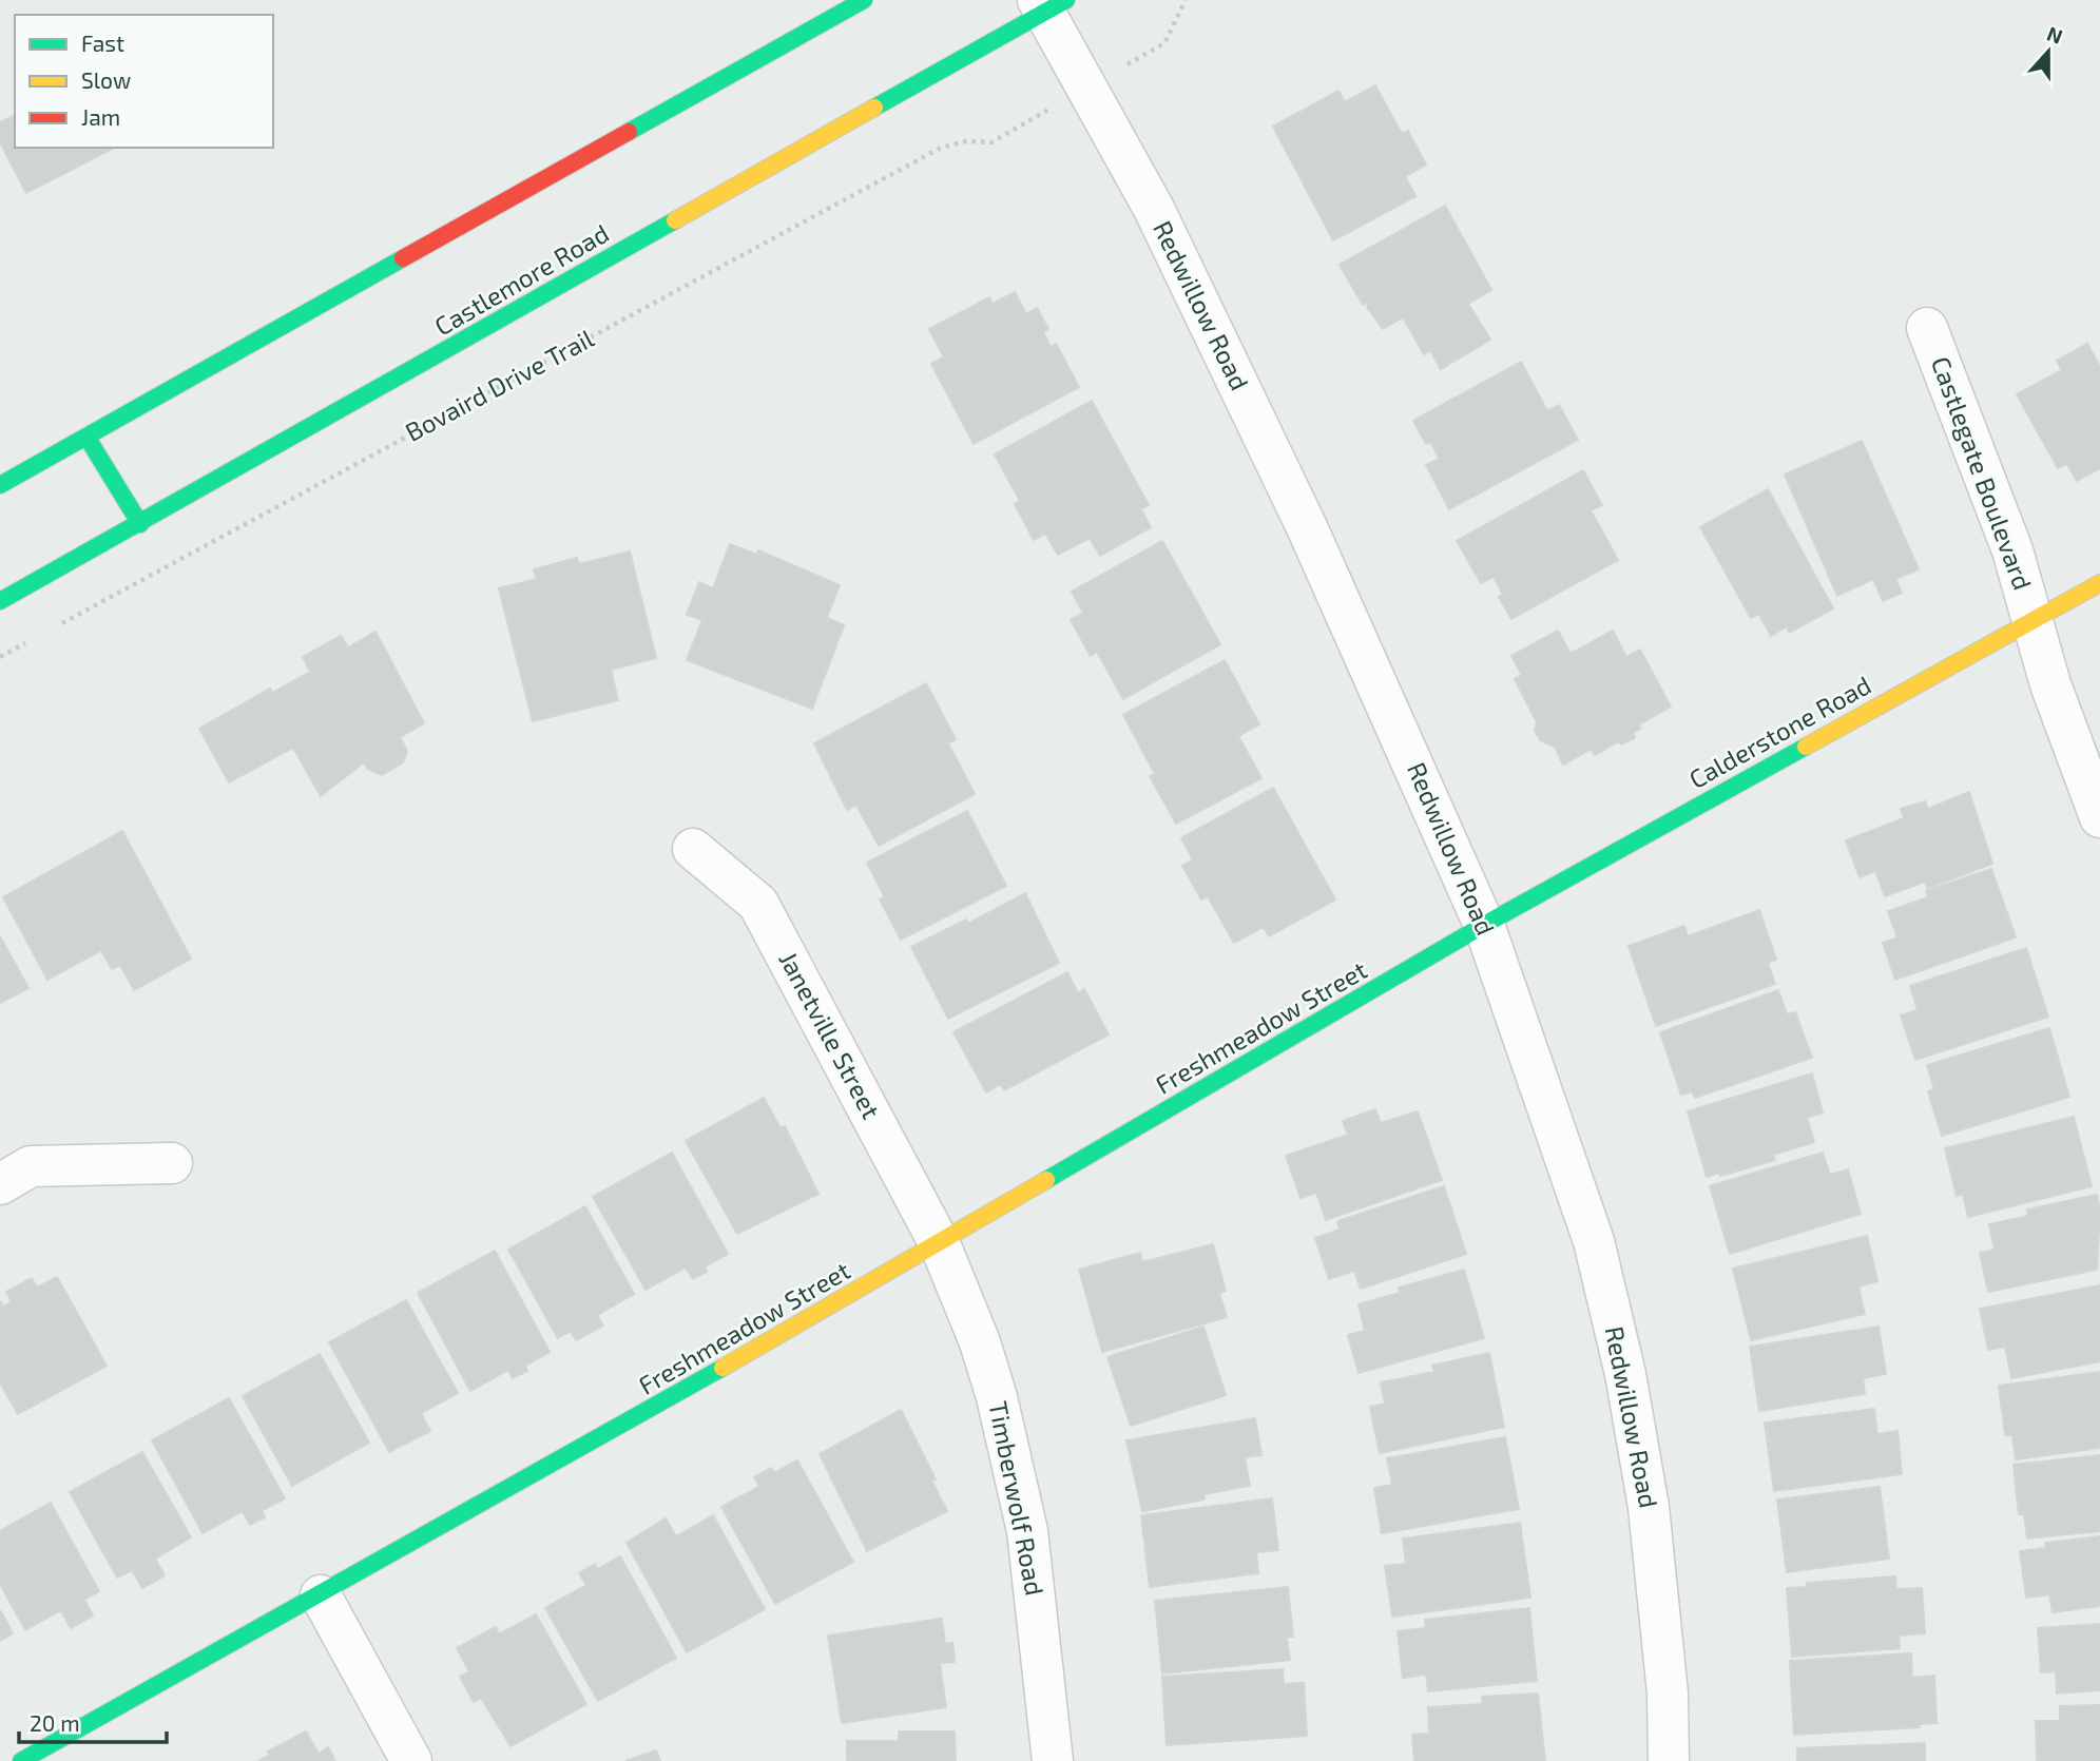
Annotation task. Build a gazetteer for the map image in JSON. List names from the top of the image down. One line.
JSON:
{"streets":{"street":["Castlemore Road","Redwillow Road","Castlegate Boulevard","Calderstone Road","Freshmeadow Street","Janetville Street","Timberwolf Road"],"path":["Bovaird Drive Trail"]},"crossings":[["Castlemore Road","Redwillow Road"],["Redwillow Road","Calderstone Road"],["Redwillow Road","Freshmeadow Street"],["Castlegate Boulevard","Calderstone Road"],["Calderstone Road","Freshmeadow Street"],["Freshmeadow Street","Janetville Street"],["Freshmeadow Street","Timberwolf Road"],["Janetville Street","Timberwolf Road"]],"legend":["Fast","Slow","Jam"],"scale_bar":"20 m","north":"top"}
